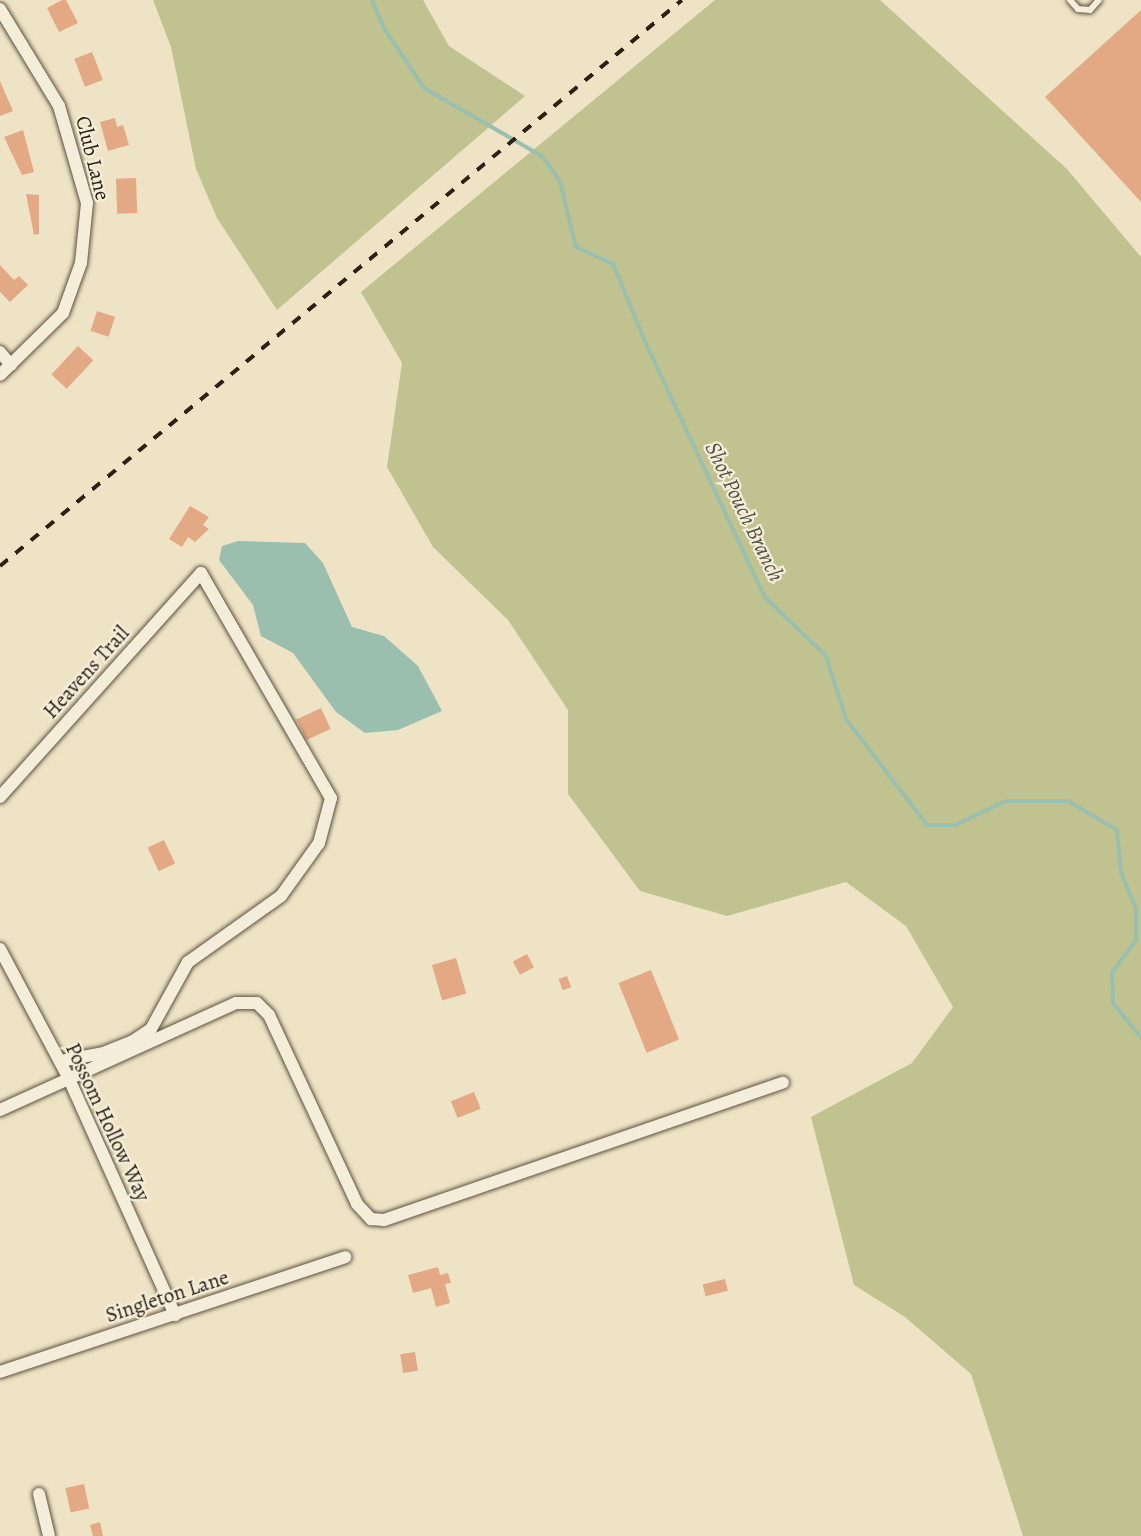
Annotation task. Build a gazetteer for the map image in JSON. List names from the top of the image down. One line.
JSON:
{"streets":{"street":["Club Lane","Heavens Trail","Possom Hollow Way","Singleton Lane"]},"crossings":[["Heavens Trail","Possom Hollow Way"],["Possom Hollow Way","Singleton Lane"]],"water":["Shot Pouch Branch"]}
